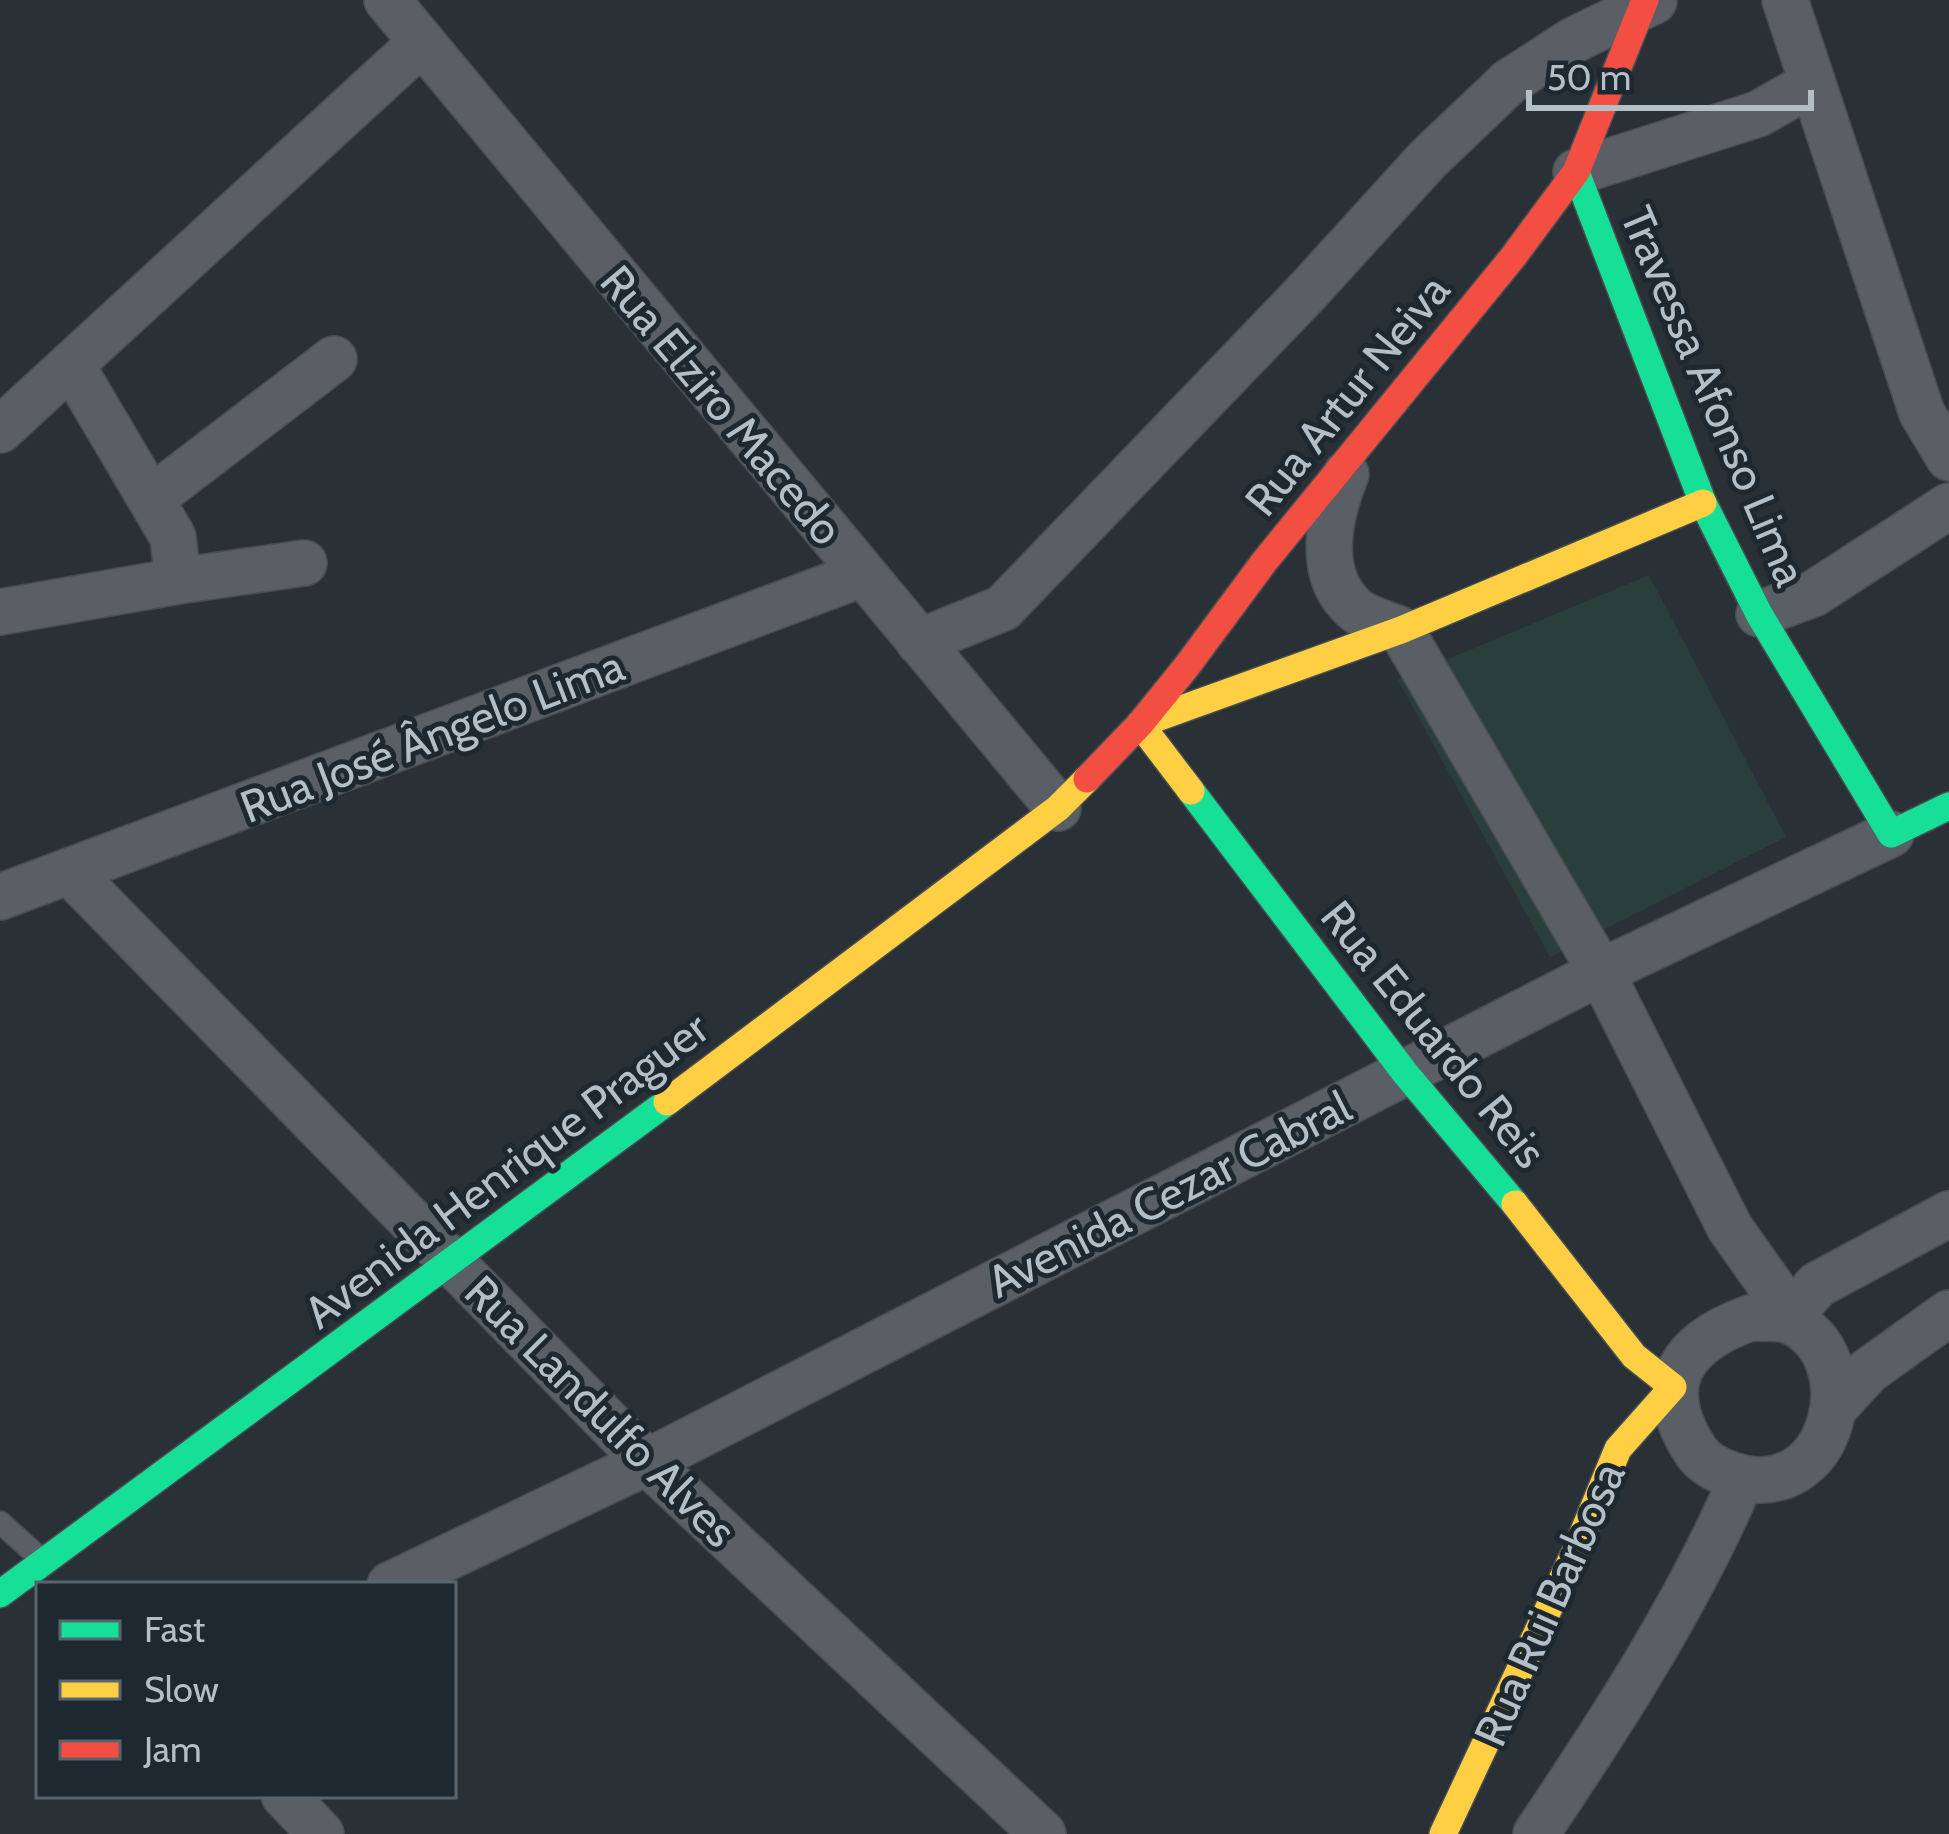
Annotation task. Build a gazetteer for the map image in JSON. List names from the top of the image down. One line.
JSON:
{"streets":{"main road":["Rua Artur Neiva","Travessa Afonso Lima","Rua Eduardo Reis","Avenida Henrique Praguer","Avenida Cezar Cabral","Rua Rui Barbosa"],"street":["Rua Elziro Macedo","Rua José Ângelo Lima","Rua Landulfo Alves"]},"crossings":[["Rua Artur Neiva","Travessa Afonso Lima"],["Rua Artur Neiva","Rua Elziro Macedo"],["Rua Artur Neiva","Rua Eduardo Reis"],["Rua Artur Neiva","Avenida Henrique Praguer"],["Travessa Afonso Lima","Avenida Cezar Cabral"],["Rua Elziro Macedo","Rua José Ângelo Lima"],["Rua Elziro Macedo","Avenida Henrique Praguer"],["Rua José Ângelo Lima","Rua Landulfo Alves"],["Rua Eduardo Reis","Avenida Cezar Cabral"],["Rua Eduardo Reis","Rua Rui Barbosa"],["Avenida Henrique Praguer","Rua Landulfo Alves"],["Avenida Cezar Cabral","Rua Landulfo Alves"]],"legend":["Fast","Slow","Jam"],"scale_bar":"50 m"}
